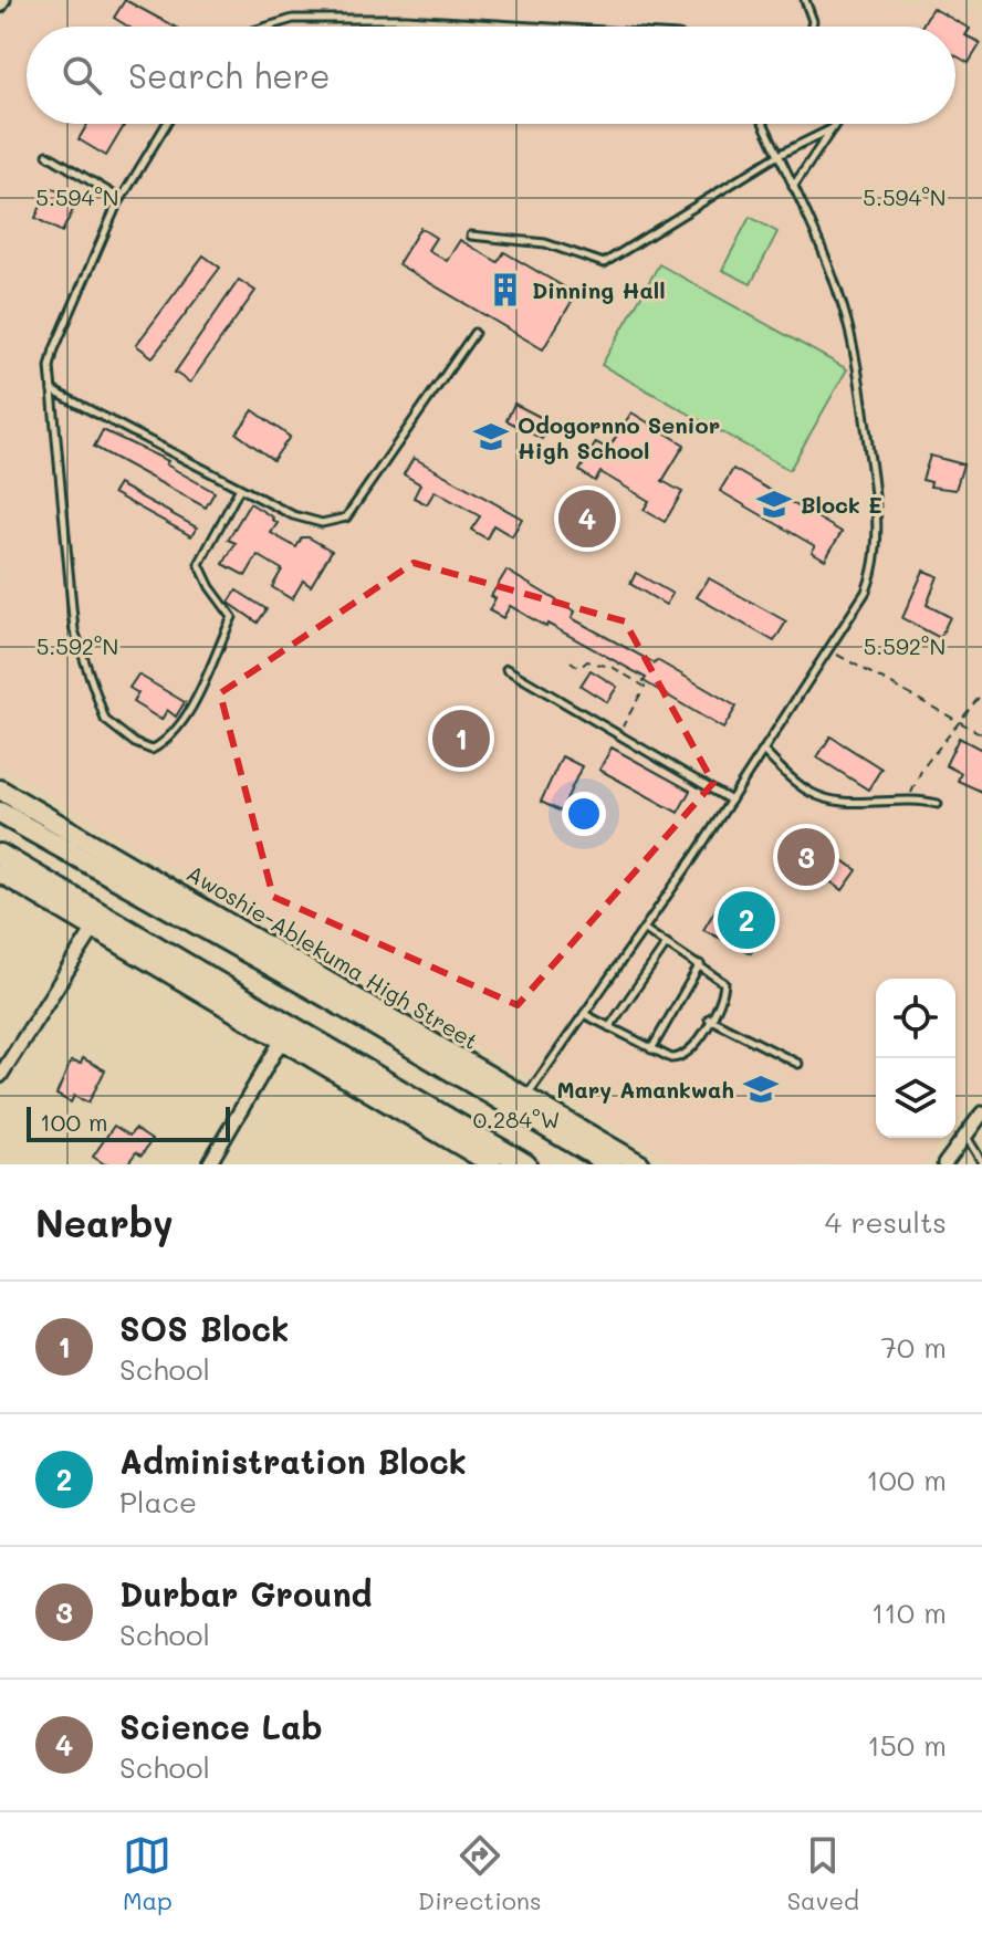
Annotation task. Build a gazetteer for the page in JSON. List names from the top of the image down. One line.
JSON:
{"streets":{"main road":["Awoshie-Ablekuma High Street"]},"places":{"building":["Dinning Hall"],"school or university":["Odogornno Senior High School","Block E","Mary Amankwah"]},"scale_bar":"100 m","page":{"search":"Search here","pins":["4","1","3","2"],"scale":"100 m","heading":["Nearby","4 results"],"list":[{"mark":"1","name":"SOS Block","note":"School","value":"70 m"},{"mark":"2","name":"Administration Block","note":"Place","value":"100 m"},{"mark":"3","name":"Durbar Ground","note":"School","value":"110 m"},{"mark":"4","name":"Science Lab","note":"School","value":"150 m"}],"nav":["Map","Directions","Saved"]},"coordinates":["5.594°N","5.592°N","0.284°W"]}
